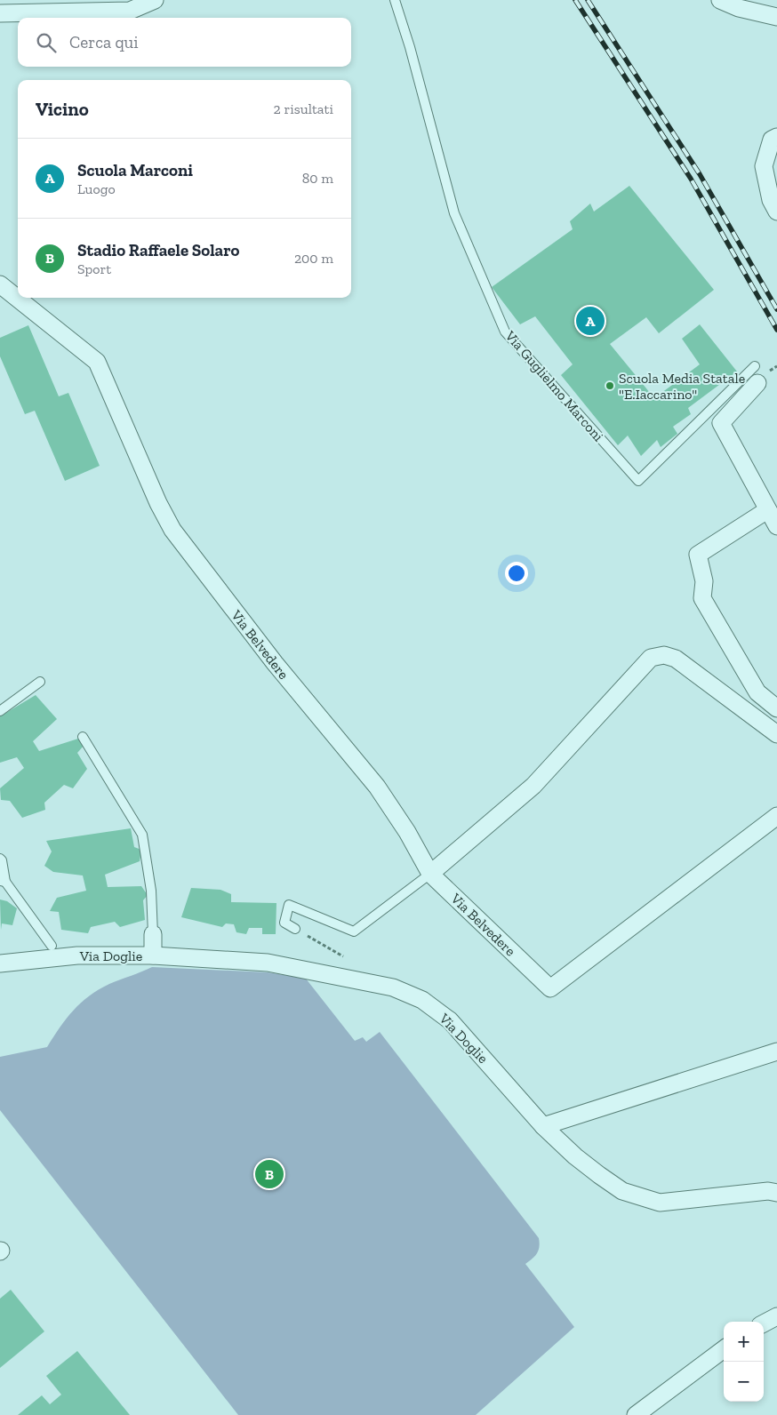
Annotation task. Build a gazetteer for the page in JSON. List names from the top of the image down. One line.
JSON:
{"streets":{"street":["Via Belvedere","Via Doglie"],"lane":["Via Guglielmo Marconi"]},"places":["Scuola Media Statale \"E.Iaccarino\""],"page":{"search":"Cerca qui","heading":["Vicino","2 risultati"],"list":[{"mark":"A","name":"Scuola Marconi","note":"Luogo","value":"80 m"},{"mark":"B","name":"Stadio Raffaele Solaro","note":"Sport","value":"200 m"}],"pins":["A","B"],"map_buttons":["+","−"]}}
